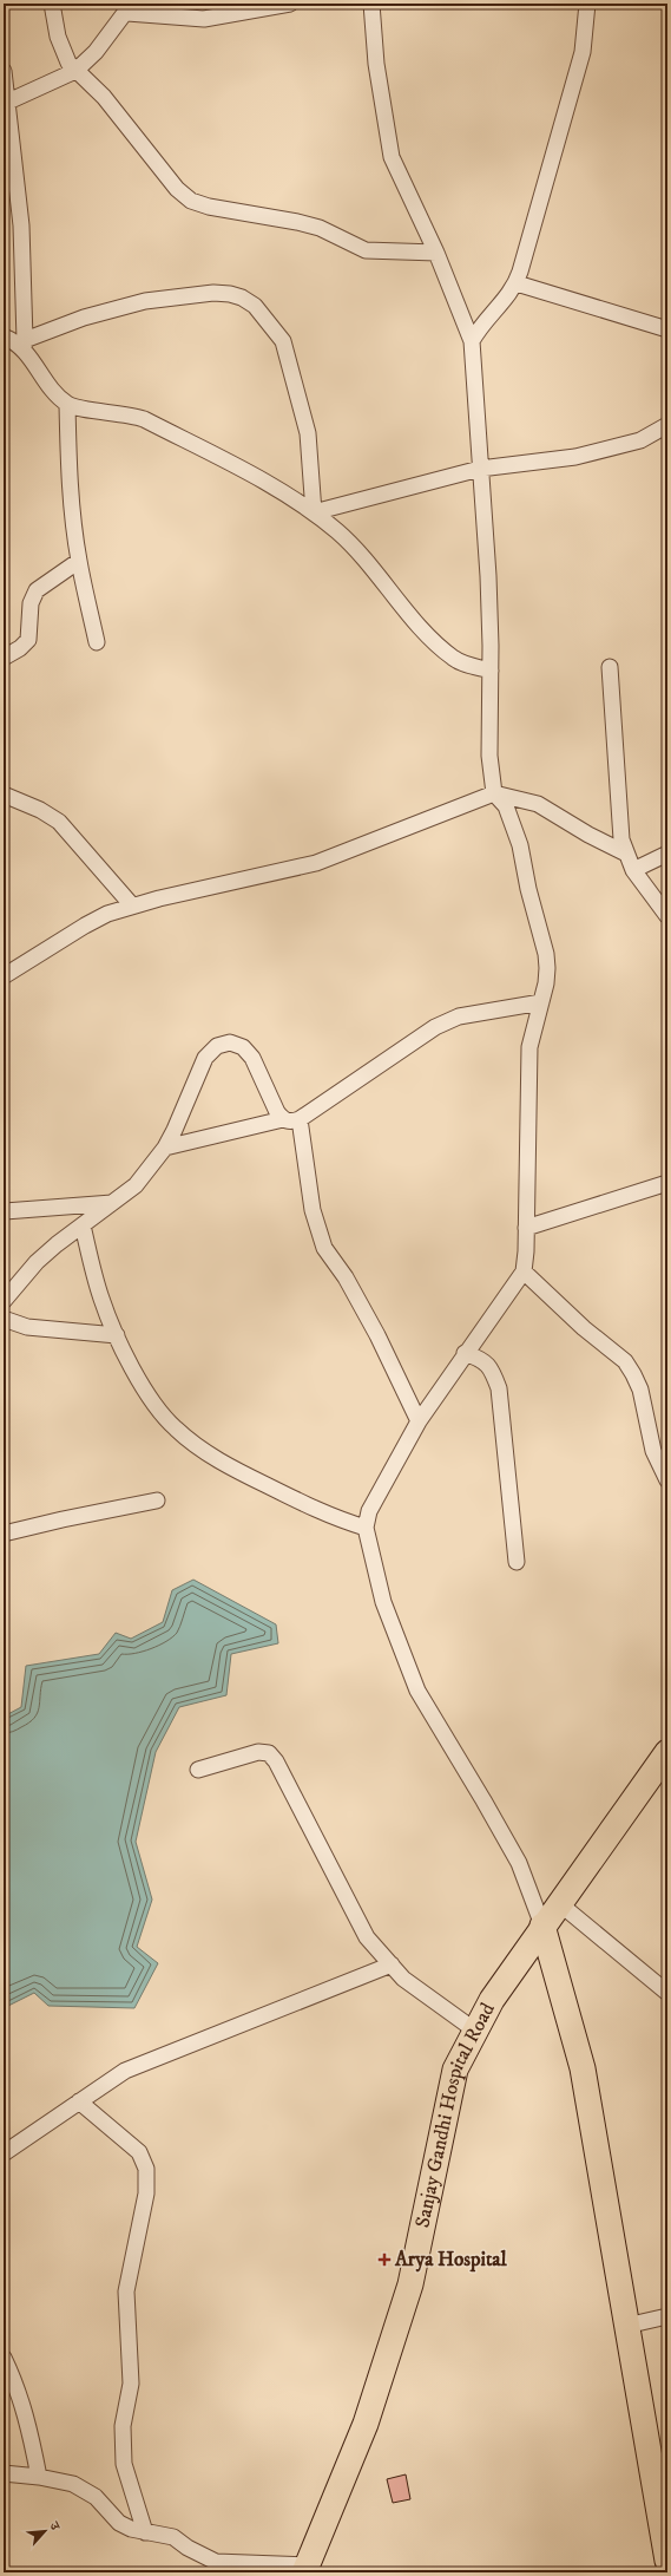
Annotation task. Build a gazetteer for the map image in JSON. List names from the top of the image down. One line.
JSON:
{"streets":{"main road":["Sanjay Gandhi Hospital Road"]},"places":{"health":["Arya Hospital"]},"north":"top right"}
